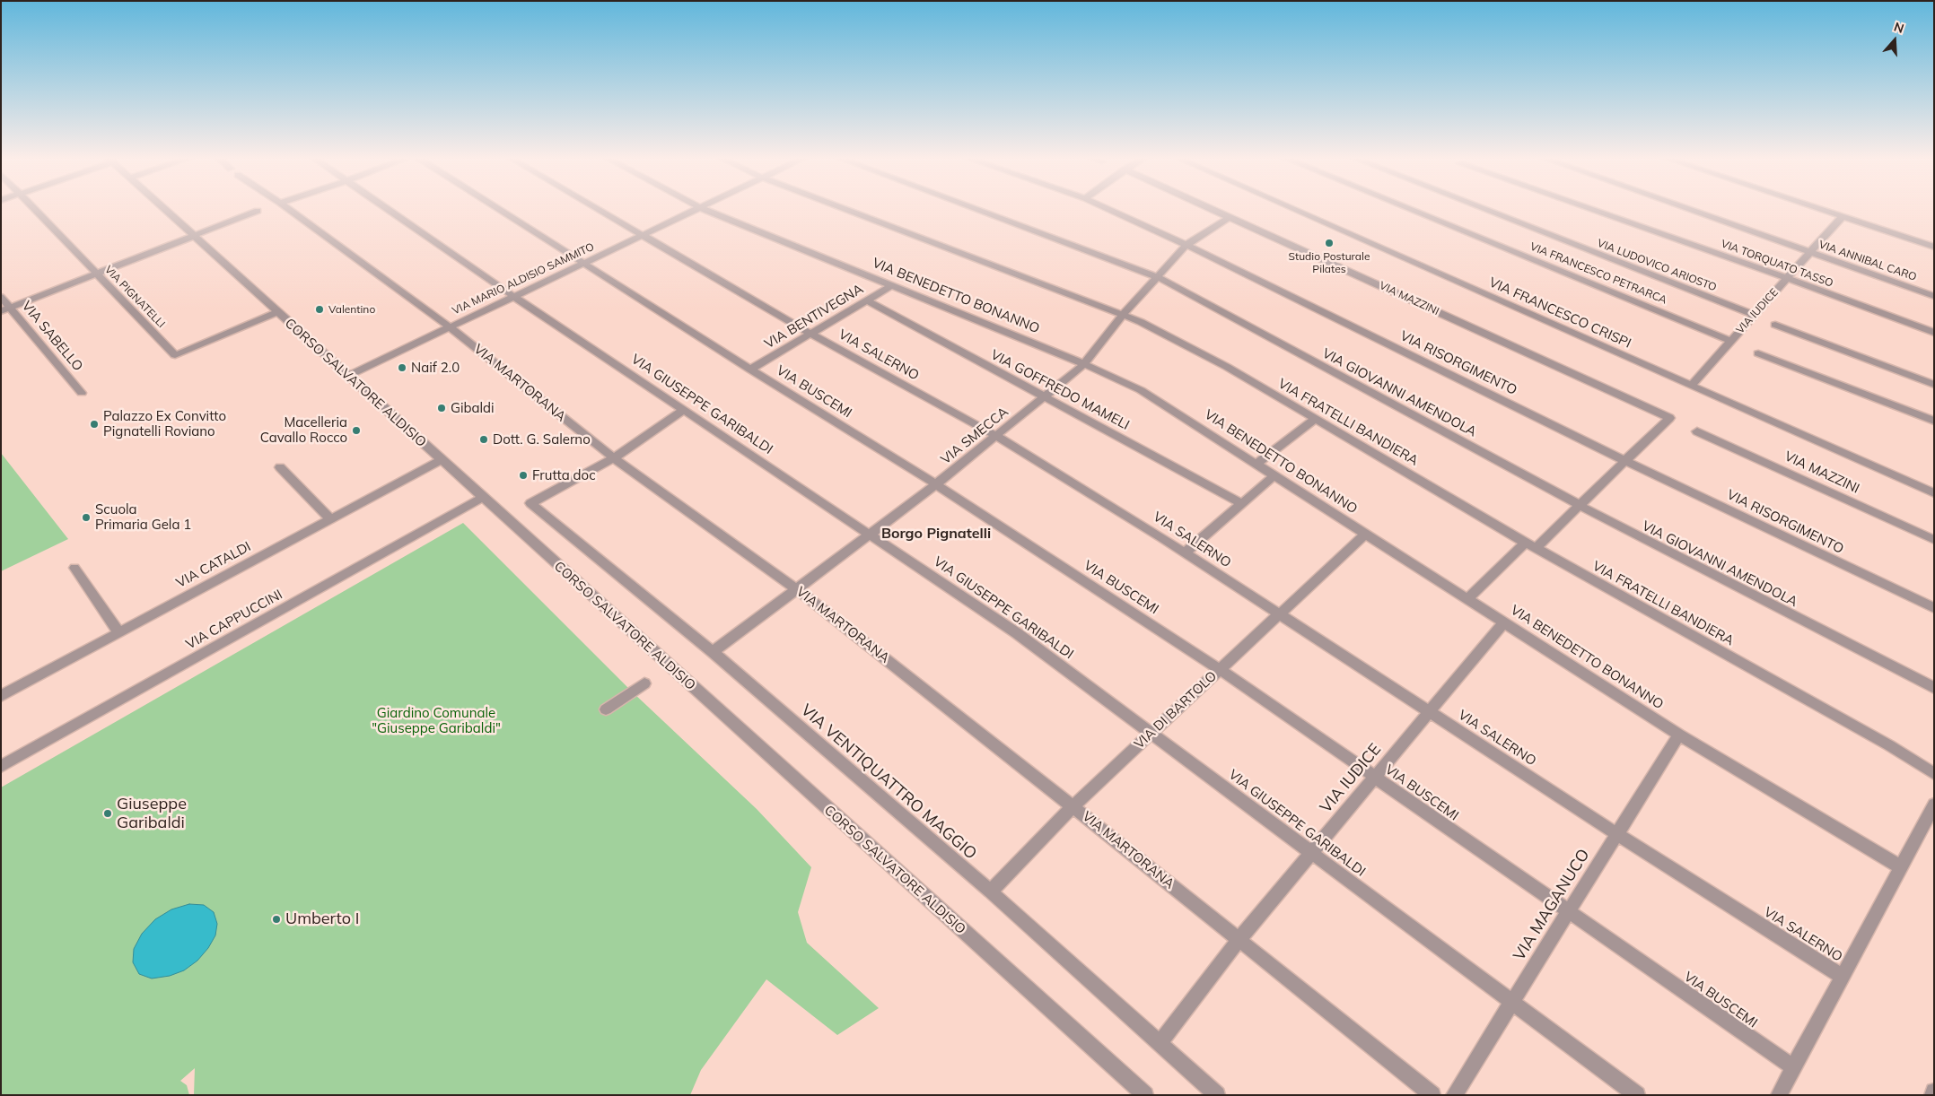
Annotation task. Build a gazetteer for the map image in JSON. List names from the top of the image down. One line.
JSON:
{"streets":{"street":["VIA ANNIBAL CARO","VIA TORQUATO TASSO","VIA LUDOVICO ARIOSTO","VIA FRANCESCO PETRARCA","VIA MARIO ALDISIO SAMMITO","VIA BENEDETTO BONANNO","VIA PIGNATELLI","VIA MAZZINI","VIA IUDICE","VIA FRANCESCO CRISPI","VIA BENTIVEGNA","VIA SABELLO","VIA SALERNO","VIA RISORGIMENTO","CORSO SALVATORE ALDISIO","VIA MARTORANA","VIA GOFFREDO MAMELI","VIA BUSCEMI","VIA GIOVANNI AMENDOLA","VIA GIUSEPPE GARIBALDI","VIA FRATELLI BANDIERA","VIA SMECCA","VIA CATALDI","VIA CAPPUCCINI","VIA DI BARTOLO","VIA VENTIQUATTRO MAGGIO","VIA MAGANUCO"]},"crossings":[["VIA ANNIBAL CARO","VIA IUDICE"],["VIA TORQUATO TASSO","VIA IUDICE"],["VIA LUDOVICO ARIOSTO","VIA IUDICE"],["VIA FRANCESCO PETRARCA","VIA IUDICE"],["VIA MARIO ALDISIO SAMMITO","VIA SALERNO"],["VIA MARIO ALDISIO SAMMITO","CORSO SALVATORE ALDISIO"],["VIA MARIO ALDISIO SAMMITO","VIA MARTORANA"],["VIA MARIO ALDISIO SAMMITO","VIA BUSCEMI"],["VIA MARIO ALDISIO SAMMITO","VIA GIUSEPPE GARIBALDI"],["VIA BENEDETTO BONANNO","VIA IUDICE"],["VIA BENEDETTO BONANNO","VIA BENTIVEGNA"],["VIA BENEDETTO BONANNO","VIA SMECCA"],["VIA BENEDETTO BONANNO","VIA DI BARTOLO"],["VIA BENEDETTO BONANNO","VIA MAGANUCO"],["VIA PIGNATELLI","CORSO SALVATORE ALDISIO"],["VIA MAZZINI","VIA RISORGIMENTO"],["VIA MAZZINI","VIA SMECCA"],["VIA IUDICE","VIA FRANCESCO CRISPI"],["VIA IUDICE","VIA SALERNO"],["VIA IUDICE","VIA MARTORANA"],["VIA IUDICE","VIA BUSCEMI"],["VIA IUDICE","VIA GIUSEPPE GARIBALDI"],["VIA IUDICE","VIA VENTIQUATTRO MAGGIO"],["VIA BENTIVEGNA","VIA SALERNO"],["VIA BENTIVEGNA","VIA GOFFREDO MAMELI"],["VIA BENTIVEGNA","VIA BUSCEMI"],["VIA SALERNO","VIA SMECCA"],["VIA SALERNO","VIA DI BARTOLO"],["VIA SALERNO","VIA MAGANUCO"],["VIA RISORGIMENTO","VIA SMECCA"],["CORSO SALVATORE ALDISIO","VIA CATALDI"],["CORSO SALVATORE ALDISIO","VIA CAPPUCCINI"],["VIA MARTORANA","VIA SMECCA"],["VIA MARTORANA","VIA DI BARTOLO"],["VIA MARTORANA","VIA VENTIQUATTRO MAGGIO"],["VIA GOFFREDO MAMELI","VIA SMECCA"],["VIA BUSCEMI","VIA SMECCA"],["VIA BUSCEMI","VIA DI BARTOLO"],["VIA BUSCEMI","VIA MAGANUCO"],["VIA GIOVANNI AMENDOLA","VIA SMECCA"],["VIA GIUSEPPE GARIBALDI","VIA SMECCA"],["VIA GIUSEPPE GARIBALDI","VIA DI BARTOLO"],["VIA GIUSEPPE GARIBALDI","VIA MAGANUCO"],["VIA FRATELLI BANDIERA","VIA SMECCA"],["VIA SMECCA","VIA VENTIQUATTRO MAGGIO"],["VIA DI BARTOLO","VIA VENTIQUATTRO MAGGIO"]],"districts":["Borgo Pignatelli"],"parks":["Giardino Comunale \"Giuseppe Garibaldi\""],"places":["Studio Posturale Pilates","Valentino","Naif 2.0","Gibaldi","Palazzo Ex Convitto Pignatelli Roviano","Macelleria Cavallo Rocco","Dott. G. Salerno","Frutta doc","Scuola Primaria Gela 1","Giuseppe Garibaldi","Umberto I"],"north":"top"}
